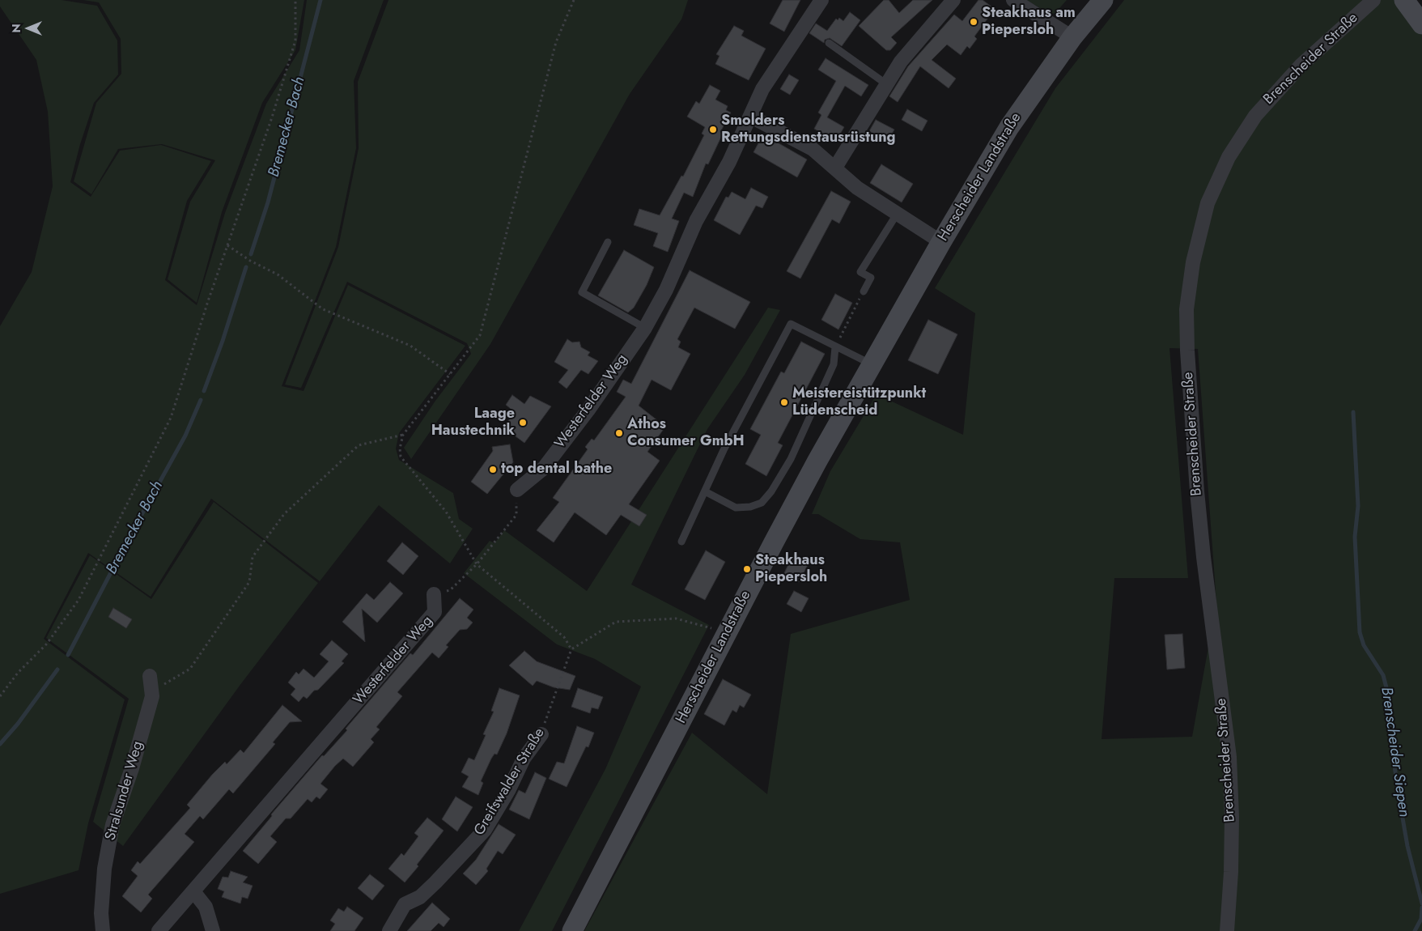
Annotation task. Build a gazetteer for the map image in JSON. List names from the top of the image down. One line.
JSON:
{"streets":{"main road":["Herscheider Landstraße"],"street":["Brenscheider Straße","Westerfelder Weg","Greifswalder Straße","Stralsunder Weg"]},"water":["Bremecker Bach","Brenscheider Siepen"],"places":["Steakhaus am Piepersloh","Smolders Rettungsdienstausrüstung","Meistereistützpunkt Lüdenscheid","Laage Haustechnik","Athos Consumer GmbH","top dental bathe","Steakhaus Piepersloh"],"north":"left"}
